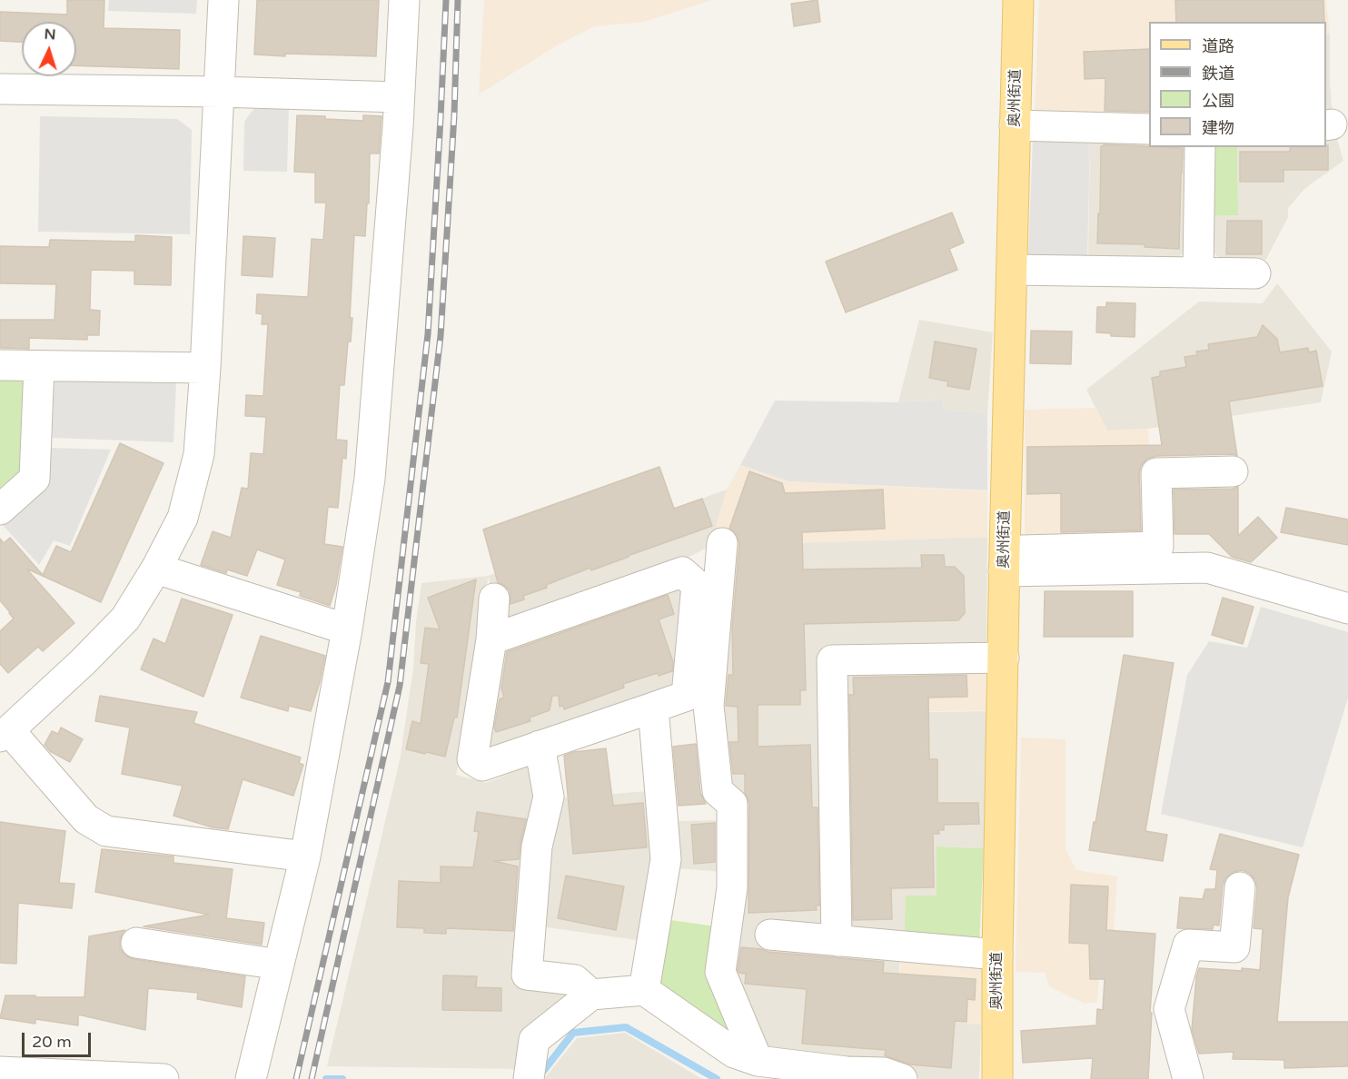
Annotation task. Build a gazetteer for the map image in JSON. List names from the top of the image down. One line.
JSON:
{"streets":{"main road":["奥州街道"]},"legend":["道路","鉄道","公園","建物"],"scale_bar":"20 m","north":"top"}
